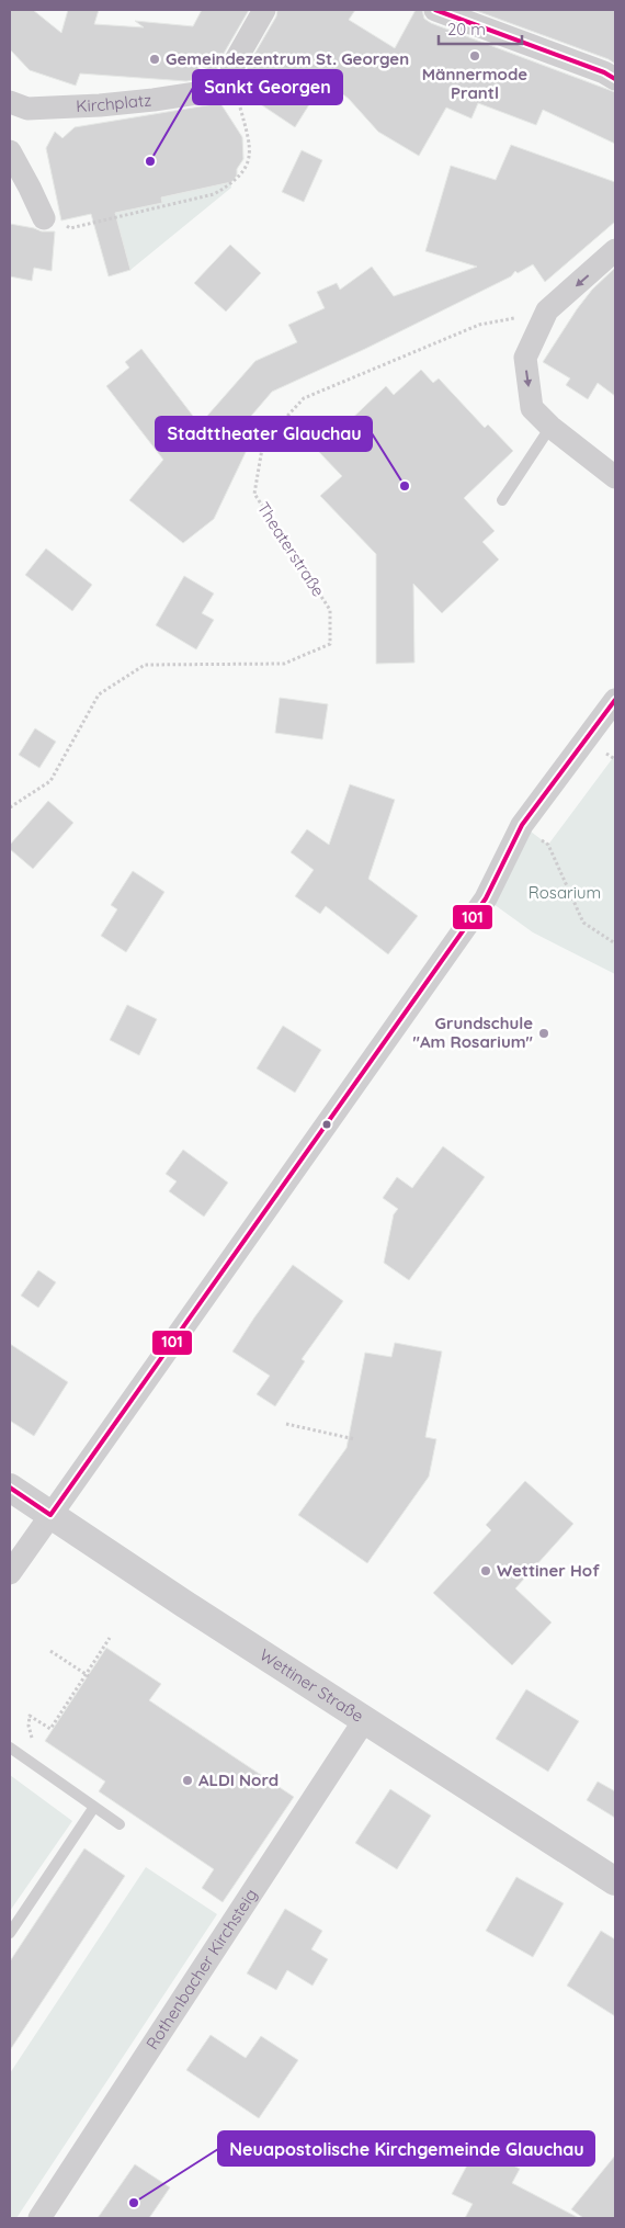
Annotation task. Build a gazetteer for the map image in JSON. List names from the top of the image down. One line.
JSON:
{"streets":{"street":["Kirchplatz","Wettiner Straße","Rothenbacher Kirchsteig"],"path":["Theaterstraße"]},"crossings":[["Wettiner Straße","Rothenbacher Kirchsteig"]],"parks":["Rosarium"],"places":["Männermode Prantl","Gemeindezentrum St. Georgen","Sankt Georgen","Stadttheater Glauchau","Grundschule \"Am Rosarium\"","Wettiner Hof","ALDI Nord","Neuapostolische Kirchgemeinde Glauchau"],"lines":["transit line 101"],"scale_bar":"20 m"}
